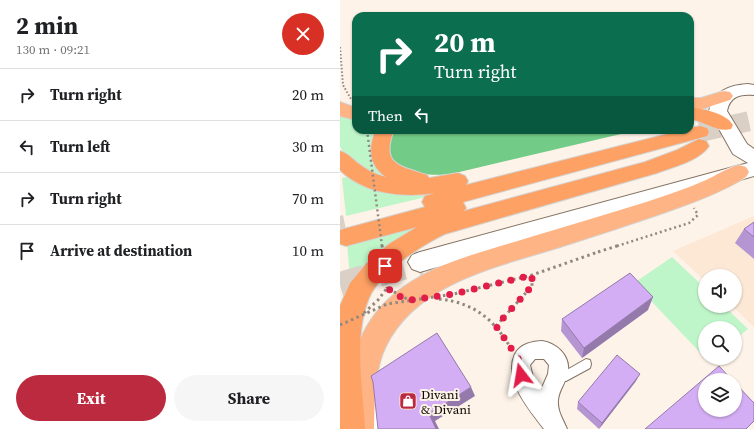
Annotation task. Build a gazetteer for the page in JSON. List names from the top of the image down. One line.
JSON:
{"places":{"shop":["Divani & Divani"]},"page":{"heading":["2 min","130 m · 09:21"],"turn":["20 m","Turn right"],"list":[{"name":"Turn right","value":"20 m"},{"name":"Turn left","value":"30 m"},{"name":"Turn right","value":"70 m"},{"name":"Arrive at destination","value":"10 m"}],"then":"Then","buttons":["Exit","Share"]}}
